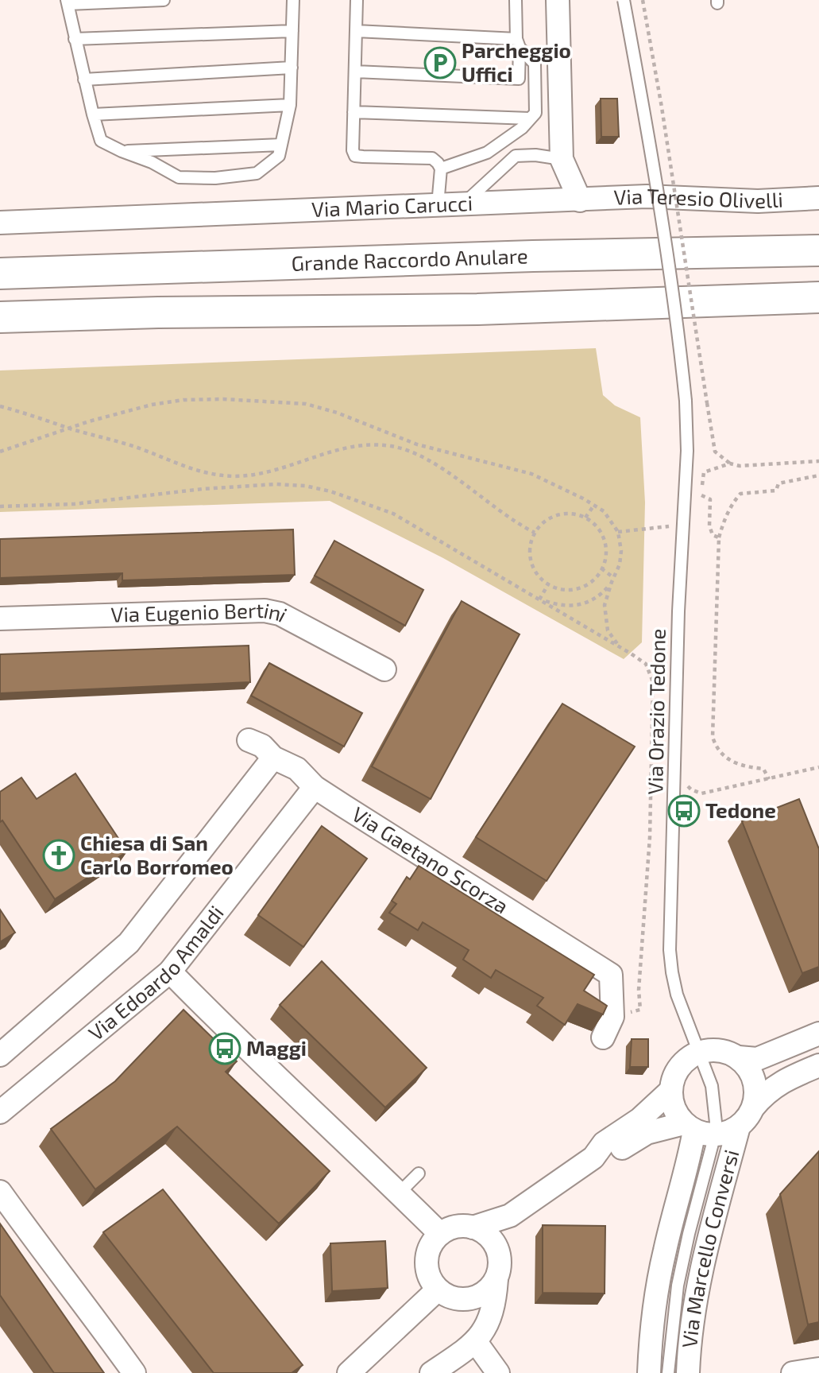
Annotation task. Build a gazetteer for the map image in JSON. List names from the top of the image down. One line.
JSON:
{"streets":{"highway":["Grande Raccordo Anulare"],"street":["Via Teresio Olivelli","Via Mario Carucci","Via Eugenio Bertini","Via Gaetano Scorza","Via Edoardo Amaldi","Via Marcello Conversi"],"lane":["Via Orazio Tedone"]},"crossings":[["Via Teresio Olivelli","Via Mario Carucci"],["Via Orazio Tedone","Via Marcello Conversi"],["Via Gaetano Scorza","Via Edoardo Amaldi"]],"places":{"parking":["Parcheggio Uffici"],"bus stop":["Tedone","Maggi"],"church":["Chiesa di San Carlo Borromeo"]}}
